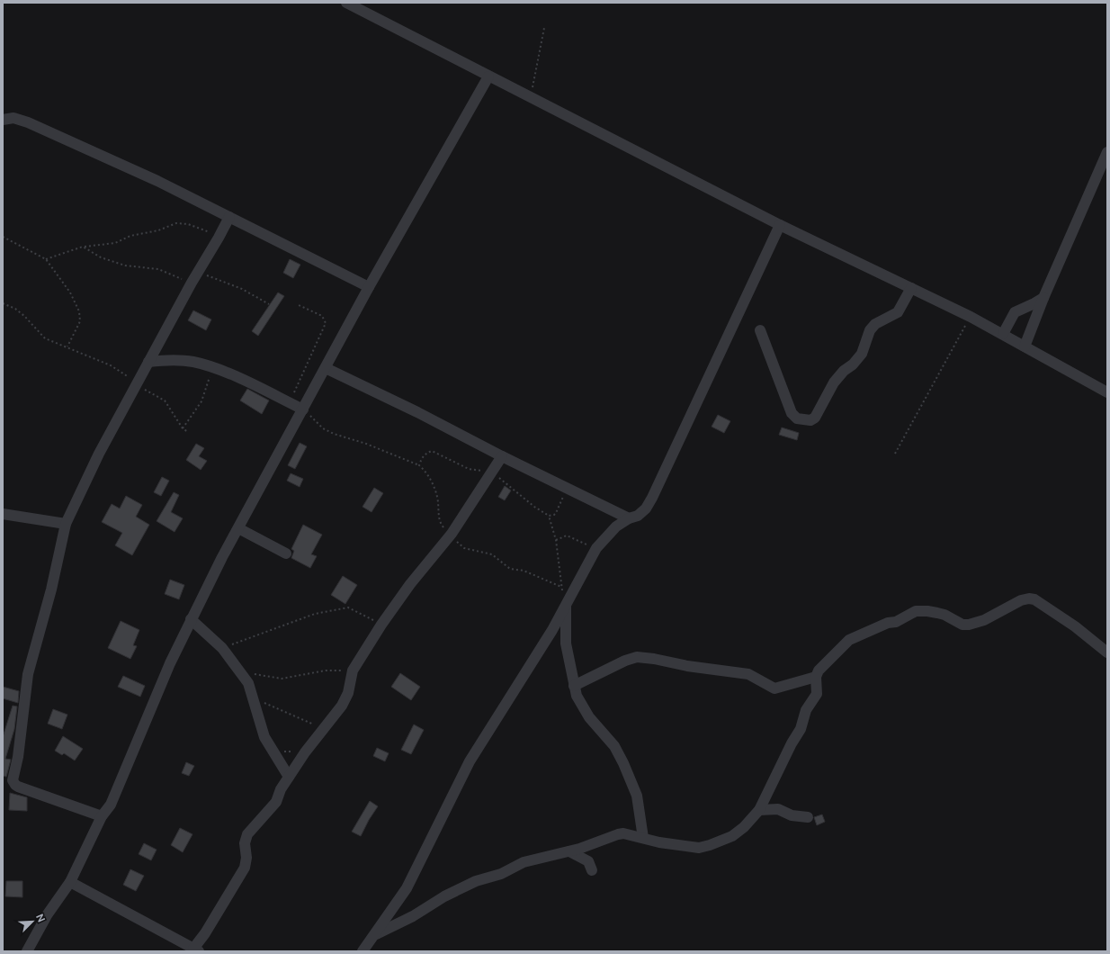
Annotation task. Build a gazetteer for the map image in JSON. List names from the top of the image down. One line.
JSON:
{"north":"top right"}
